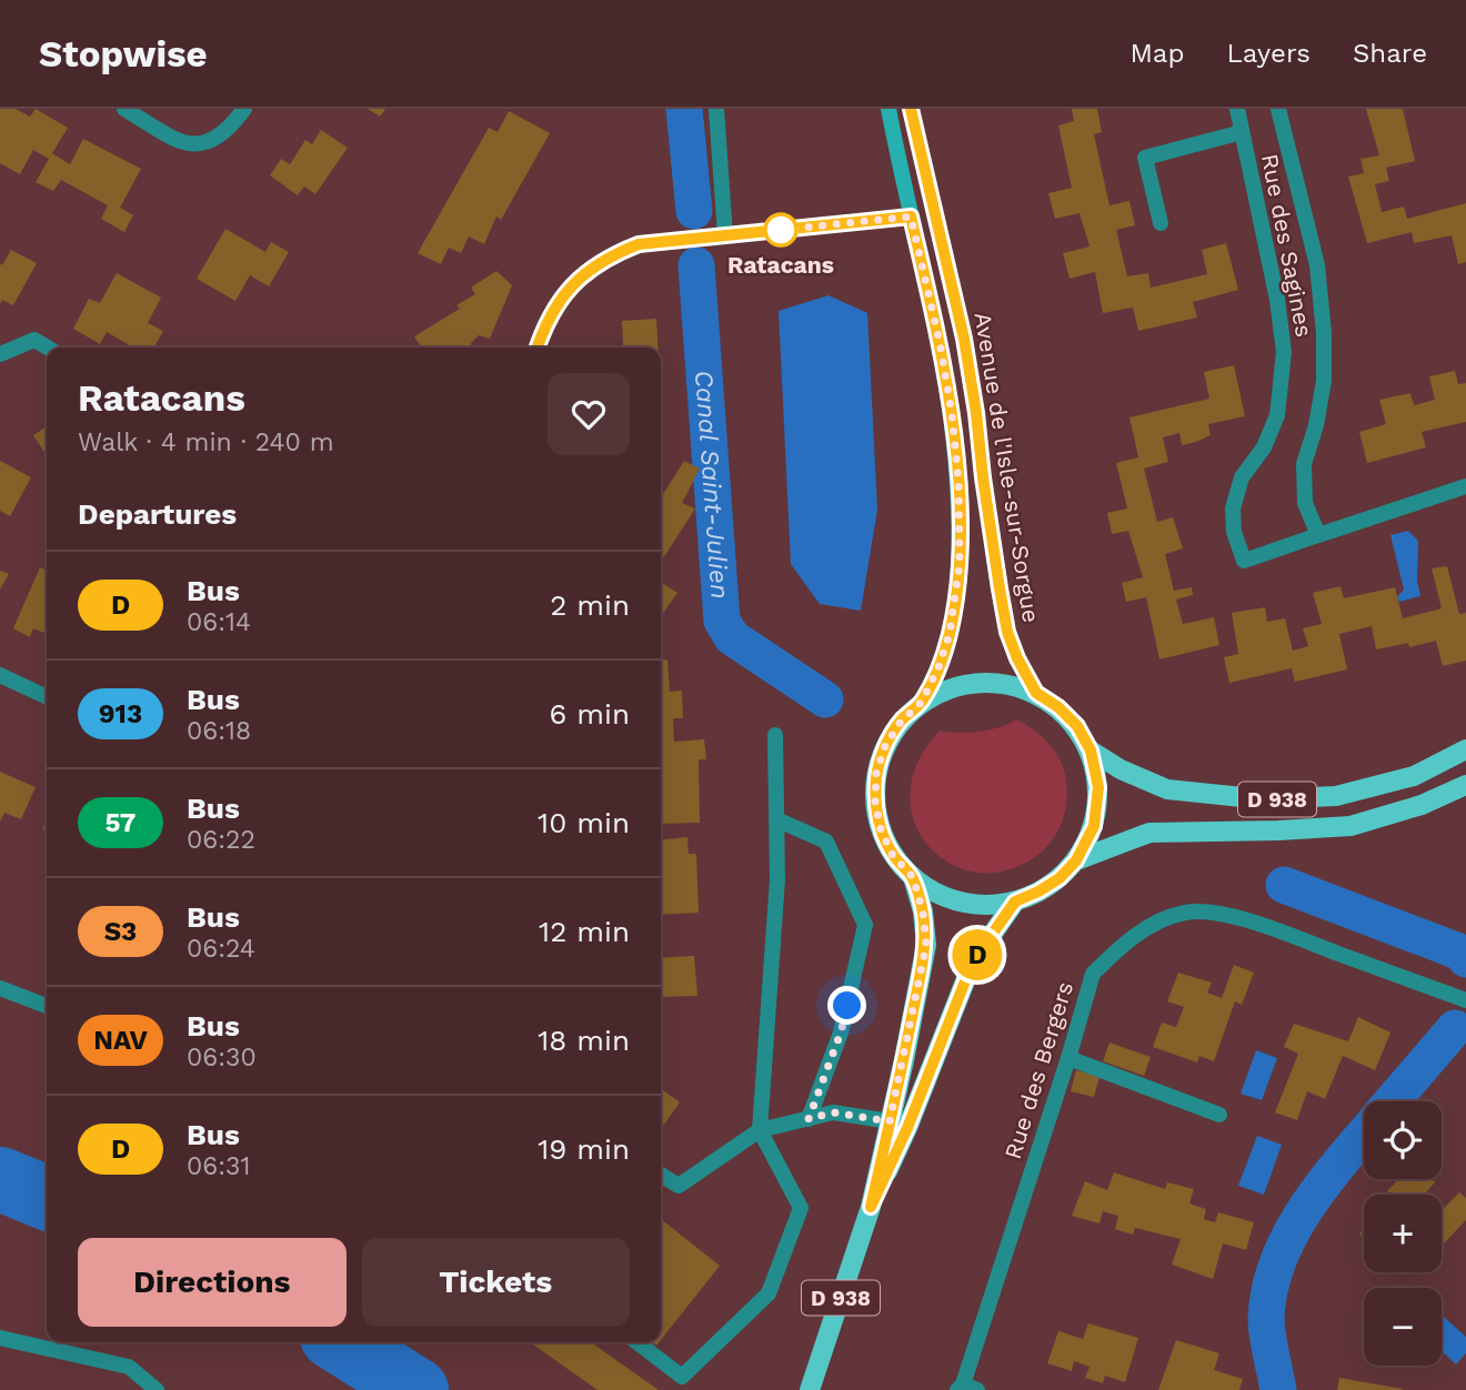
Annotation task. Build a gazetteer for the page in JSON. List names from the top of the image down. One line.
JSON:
{"streets":{"main road":["Avenue de l'Isle-sur-Sorgue","D 938"],"street":["Rue des Sagines","Rue des Bergers"]},"crossings":[["Avenue de l'Isle-sur-Sorgue","D 938"]],"water":["Canal Saint-Julien"],"places":["Ratacans"],"lines":["bus line D"],"page":{"header":"Stopwise","nav":["Map","Layers","Share"],"on_map":"D","heading":[["Ratacans","Walk · 4 min · 240 m"],"Departures"],"list":[{"mark":"D","name":"Bus","note":"06:14","value":"2 min"},{"mark":"913","name":"Bus","note":"06:18","value":"6 min"},{"mark":"57","name":"Bus","note":"06:22","value":"10 min"},{"mark":"S3","name":"Bus","note":"06:24","value":"12 min"},{"mark":"NAV","name":"Bus","note":"06:30","value":"18 min"},{"mark":"D","name":"Bus","note":"06:31","value":"19 min"}],"map_buttons":["+","−"],"buttons":["Directions","Tickets"]}}
